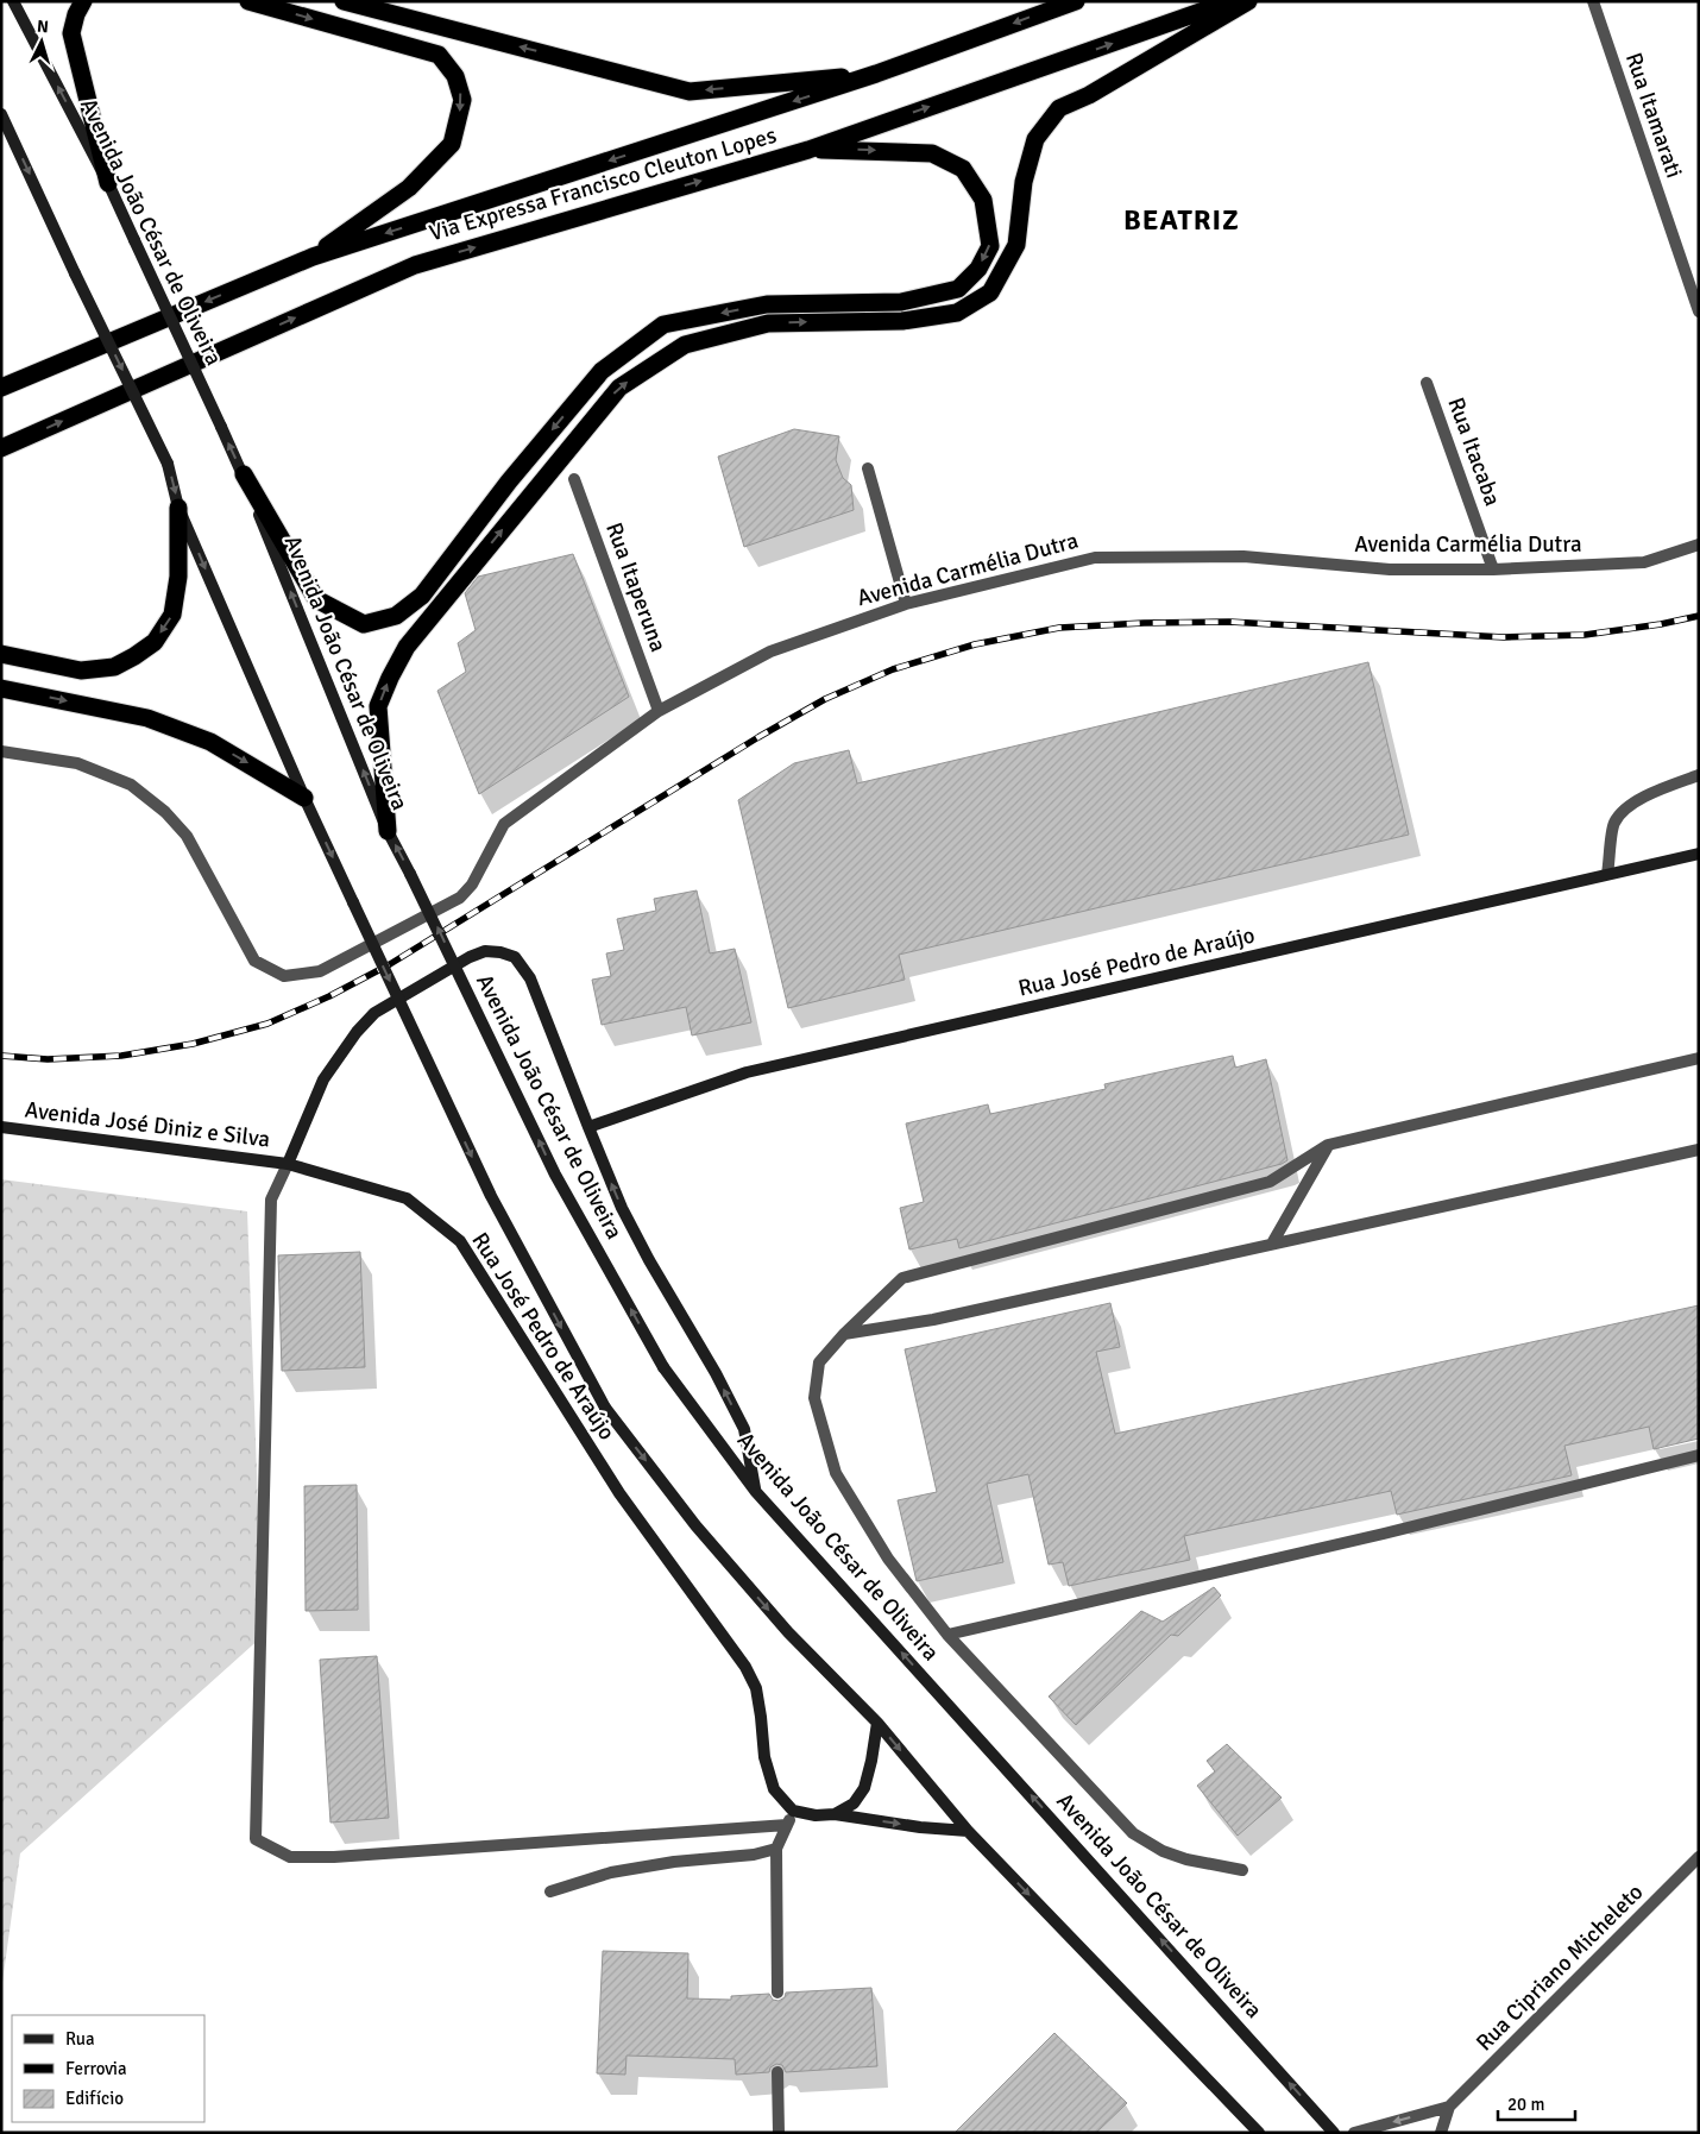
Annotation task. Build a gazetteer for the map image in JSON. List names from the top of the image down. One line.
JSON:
{"streets":{"highway":["Via Expressa Francisco Cleuton Lopes"],"main road":["Avenida João César de Oliveira","Rua José Pedro de Araújo","Avenida José Diniz e Silva"],"street":["Rua Itamarati","Rua Itacaba","Avenida Carmélia Dutra","Rua Itaperuna","Rua Cipriano Micheleto"]},"crossings":[["Rua Itacaba","Avenida Carmélia Dutra"],["Avenida Carmélia Dutra","Rua Itaperuna"],["Rua José Pedro de Araújo","Avenida José Diniz e Silva"]],"districts":["BEATRIZ"],"legend":["Rua","Ferrovia","Edifício"],"scale_bar":"20 m","north":"top"}
